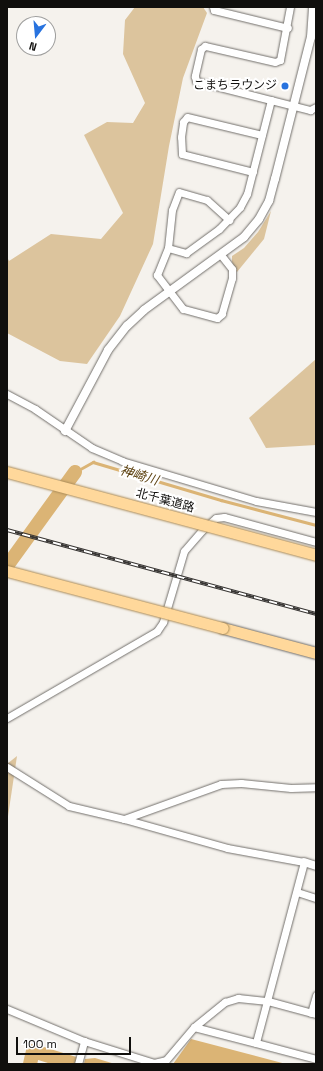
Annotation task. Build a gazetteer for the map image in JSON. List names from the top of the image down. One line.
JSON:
{"streets":{"highway":["北千葉道路"]},"water":["神崎川"],"places":["こまちラウンジ"],"scale_bar":"100 m","north":"bottom"}
